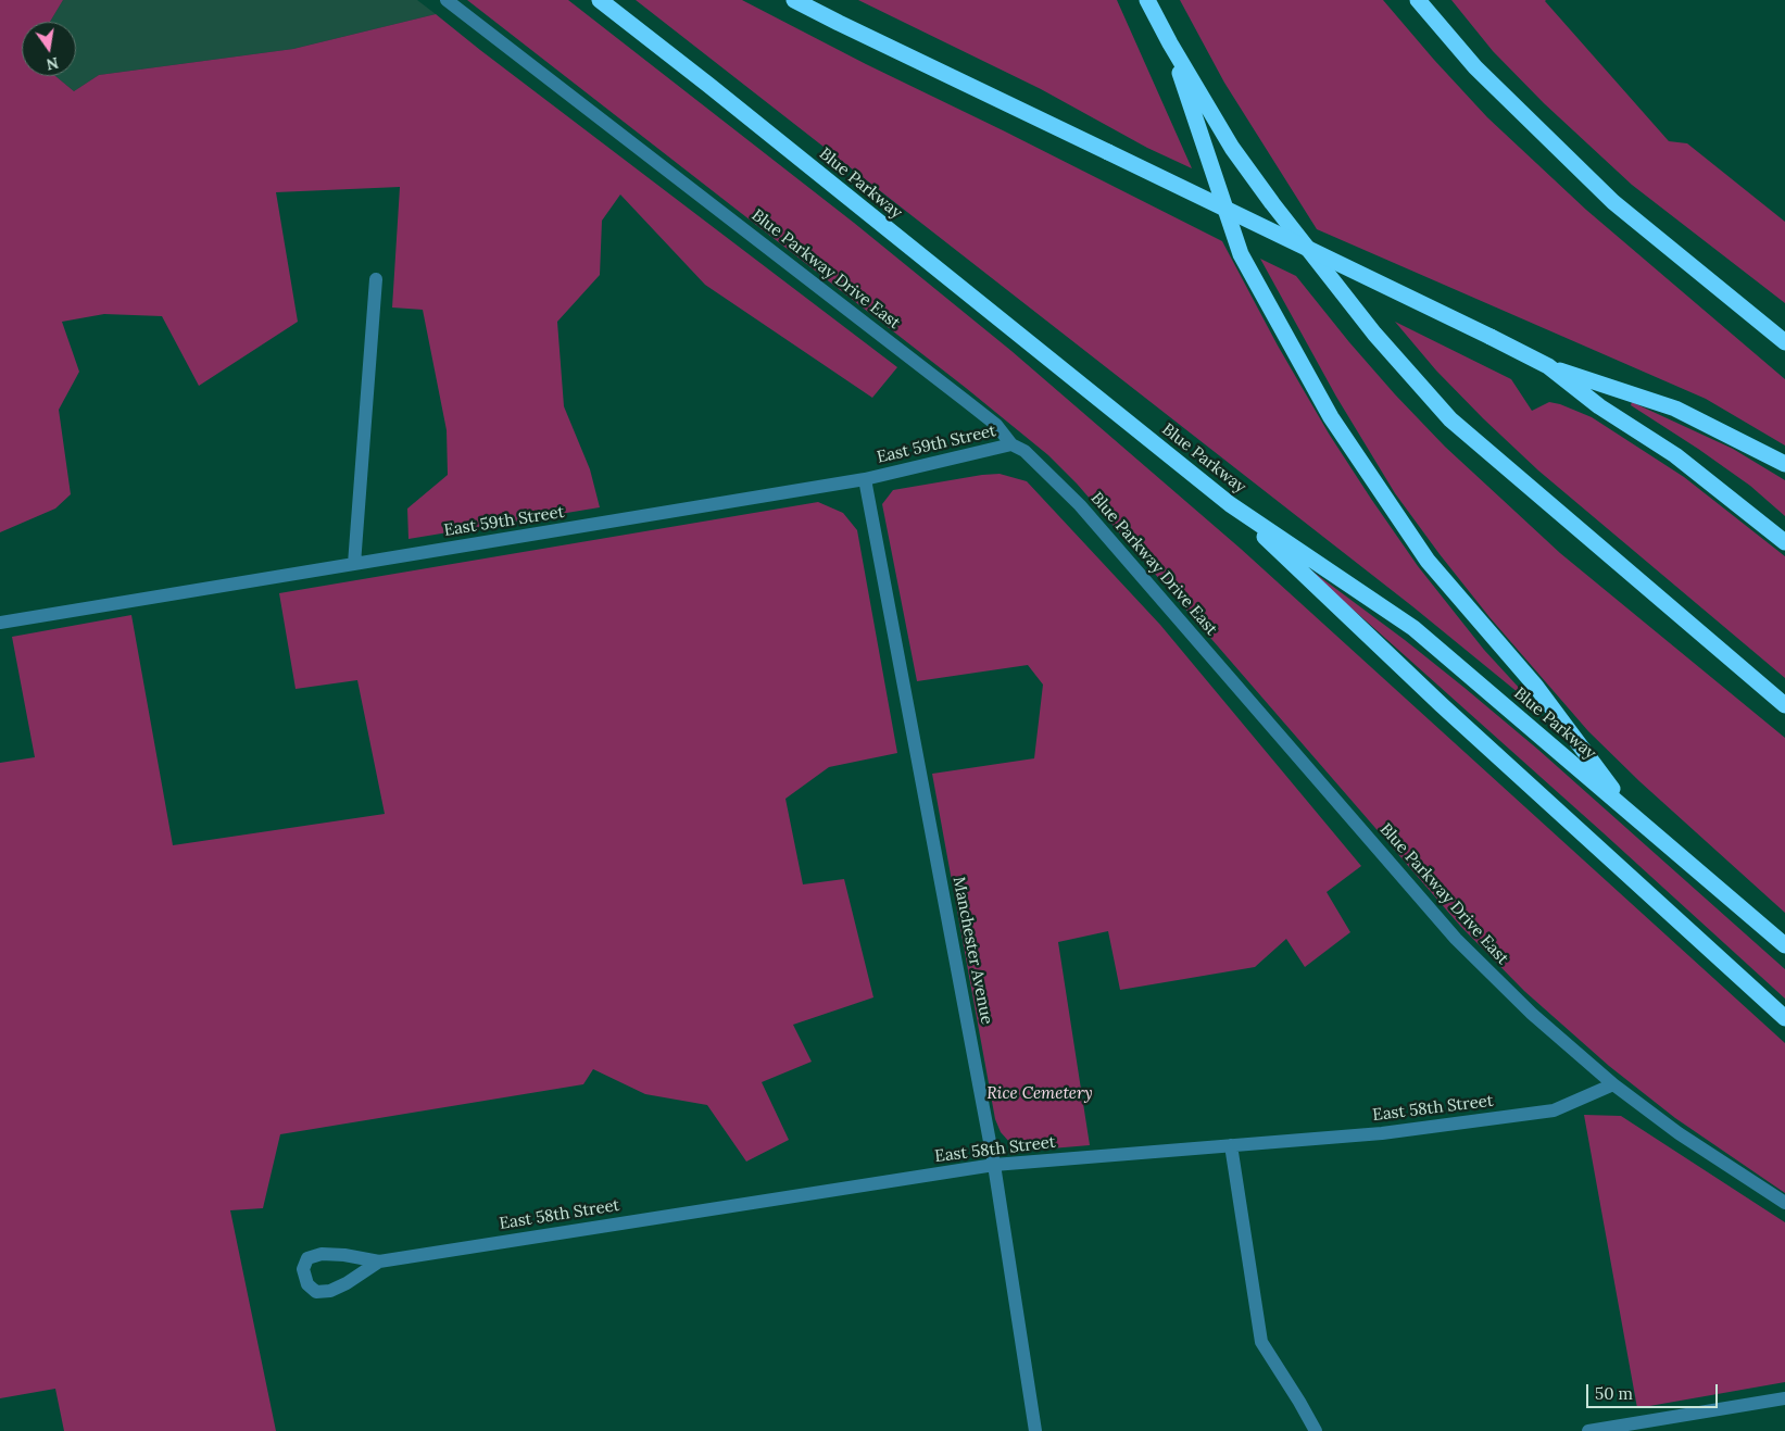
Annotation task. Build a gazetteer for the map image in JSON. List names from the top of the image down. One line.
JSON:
{"streets":{"highway":["Blue Parkway"],"street":["Blue Parkway Drive East","East 59th Street","Manchester Avenue","East 58th Street"]},"crossings":[["Blue Parkway Drive East","East 59th Street"],["Blue Parkway Drive East","East 58th Street"],["East 59th Street","Manchester Avenue"],["Manchester Avenue","East 58th Street"]],"parks":["Rice Cemetery"],"scale_bar":"50 m","north":"bottom"}
